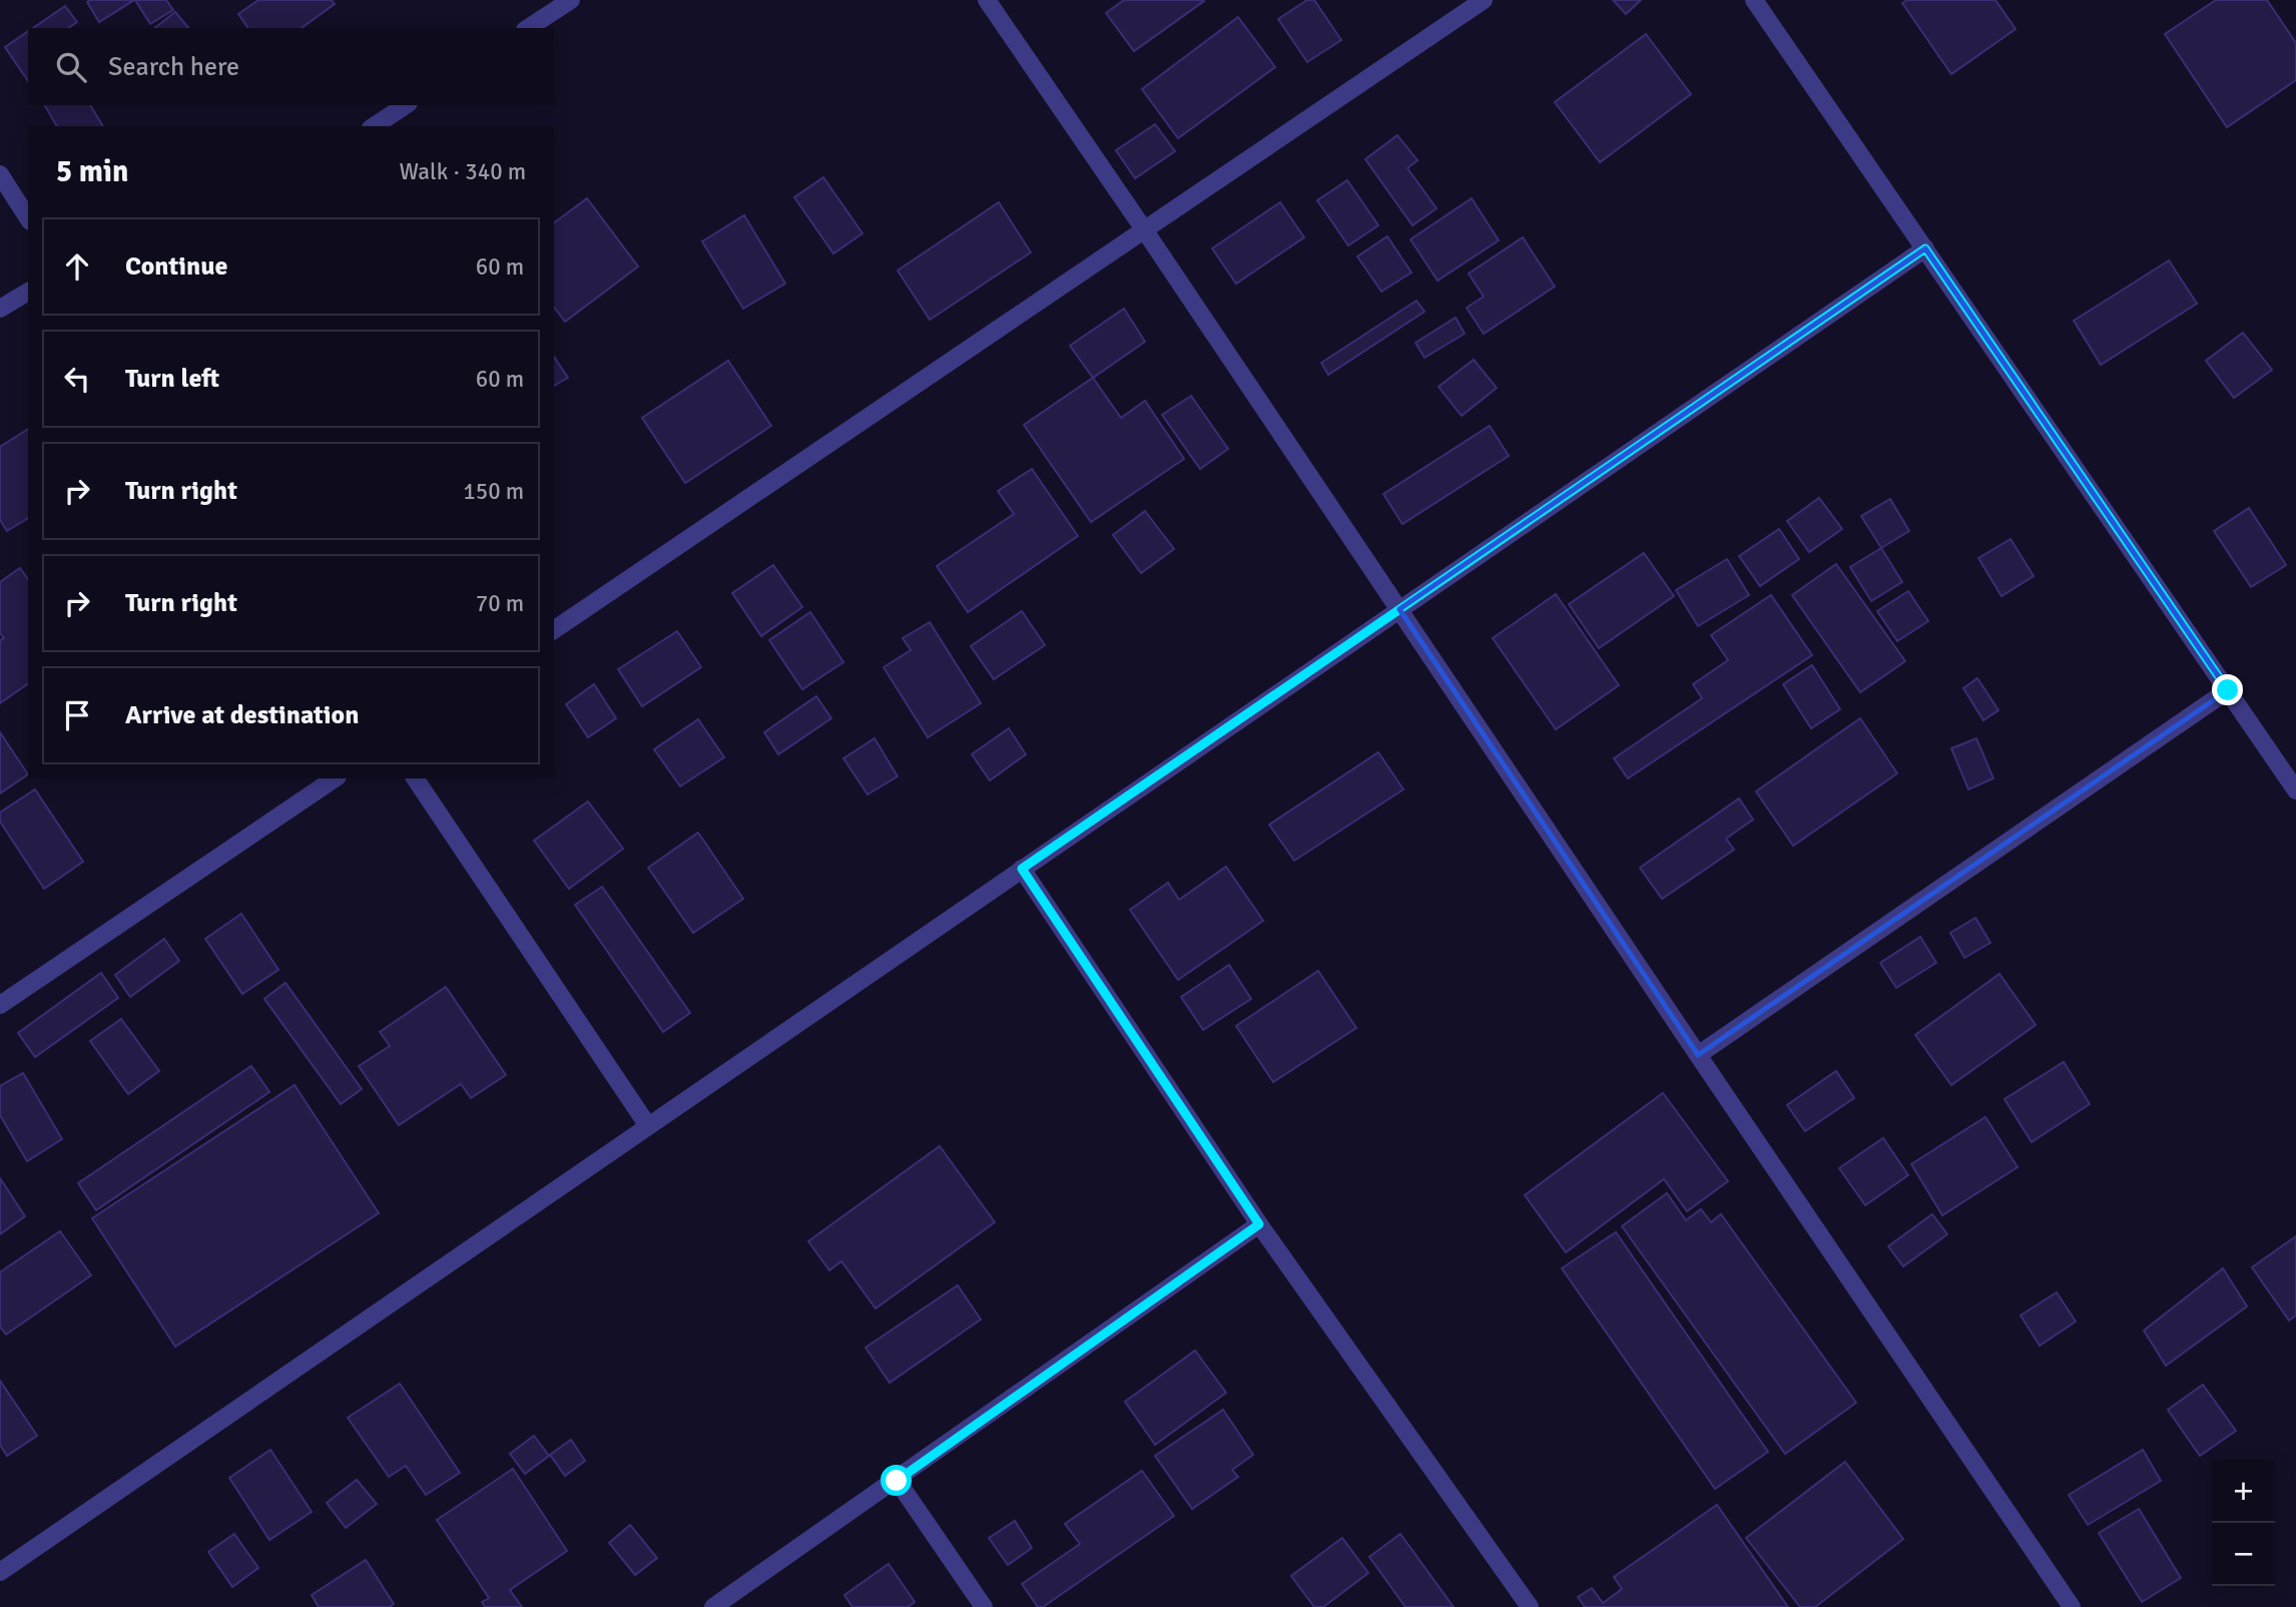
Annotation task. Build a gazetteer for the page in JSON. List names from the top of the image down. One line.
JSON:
{"page":{"search":"Search here","heading":["5 min","Walk · 340 m"],"list":[["Continue","60 m"],["Turn left","60 m"],["Turn right","150 m"],["Turn right","70 m"],"Arrive at destination"],"map_buttons":["+","−"]}}
